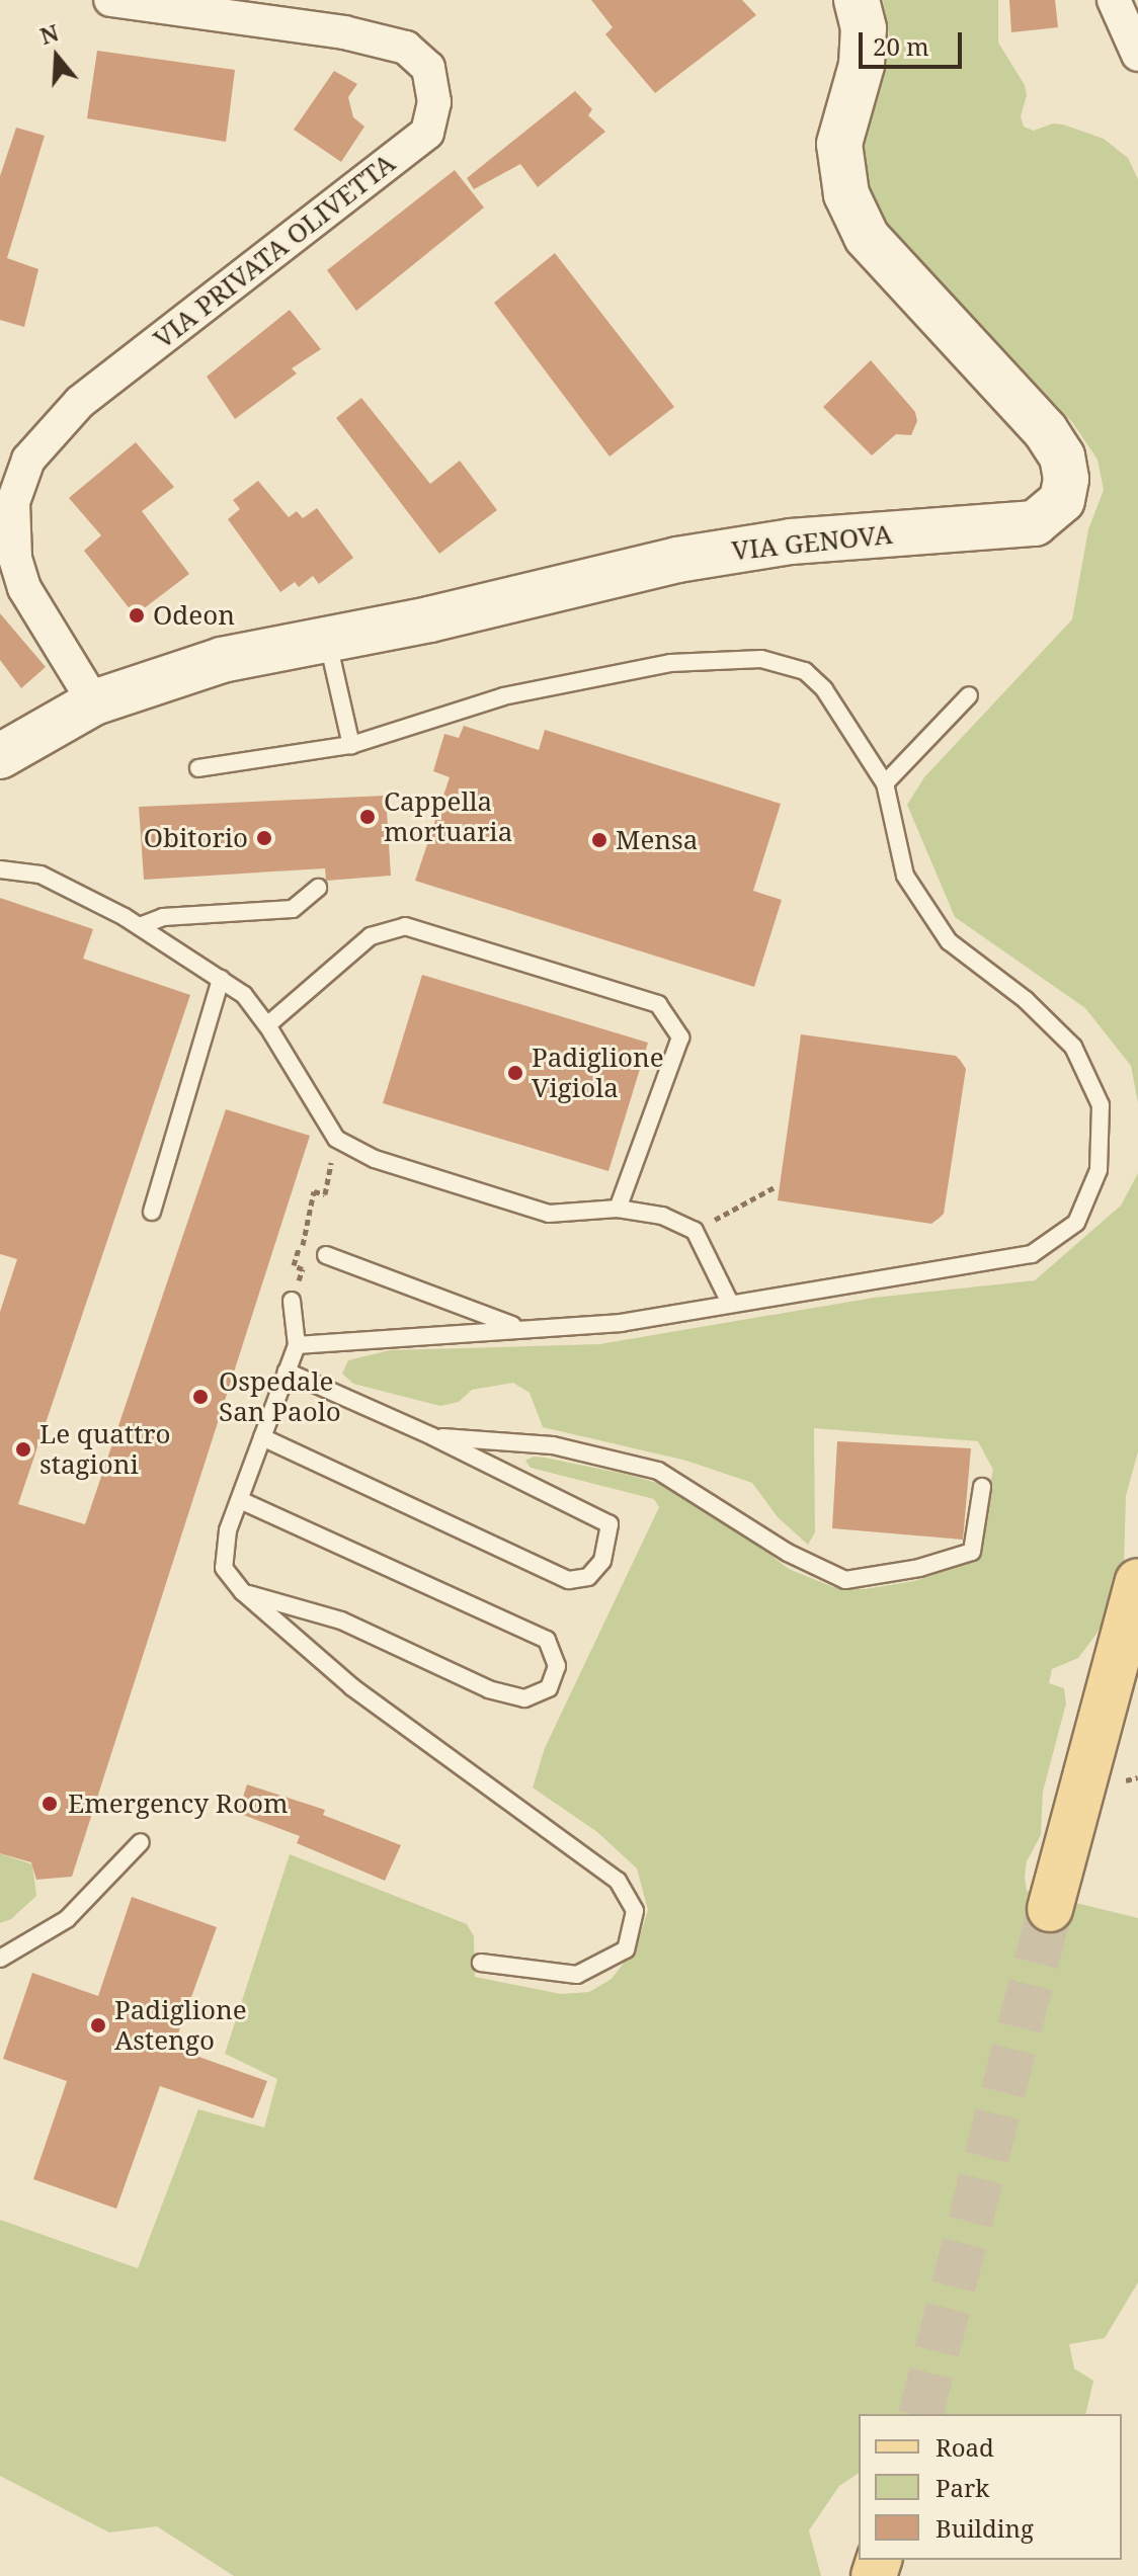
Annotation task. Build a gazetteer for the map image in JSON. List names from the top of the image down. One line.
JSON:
{"streets":{"street":["VIA PRIVATA OLIVETTA","VIA GENOVA"]},"crossings":[["VIA PRIVATA OLIVETTA","VIA GENOVA"]],"places":["Odeon","Cappella mortuaria","Obitorio","Mensa","Padiglione Vigiola","Ospedale San Paolo","Le quattro stagioni","Emergency Room","Padiglione Astengo"],"legend":["Road","Park","Building"],"scale_bar":"20 m","north":"top"}
